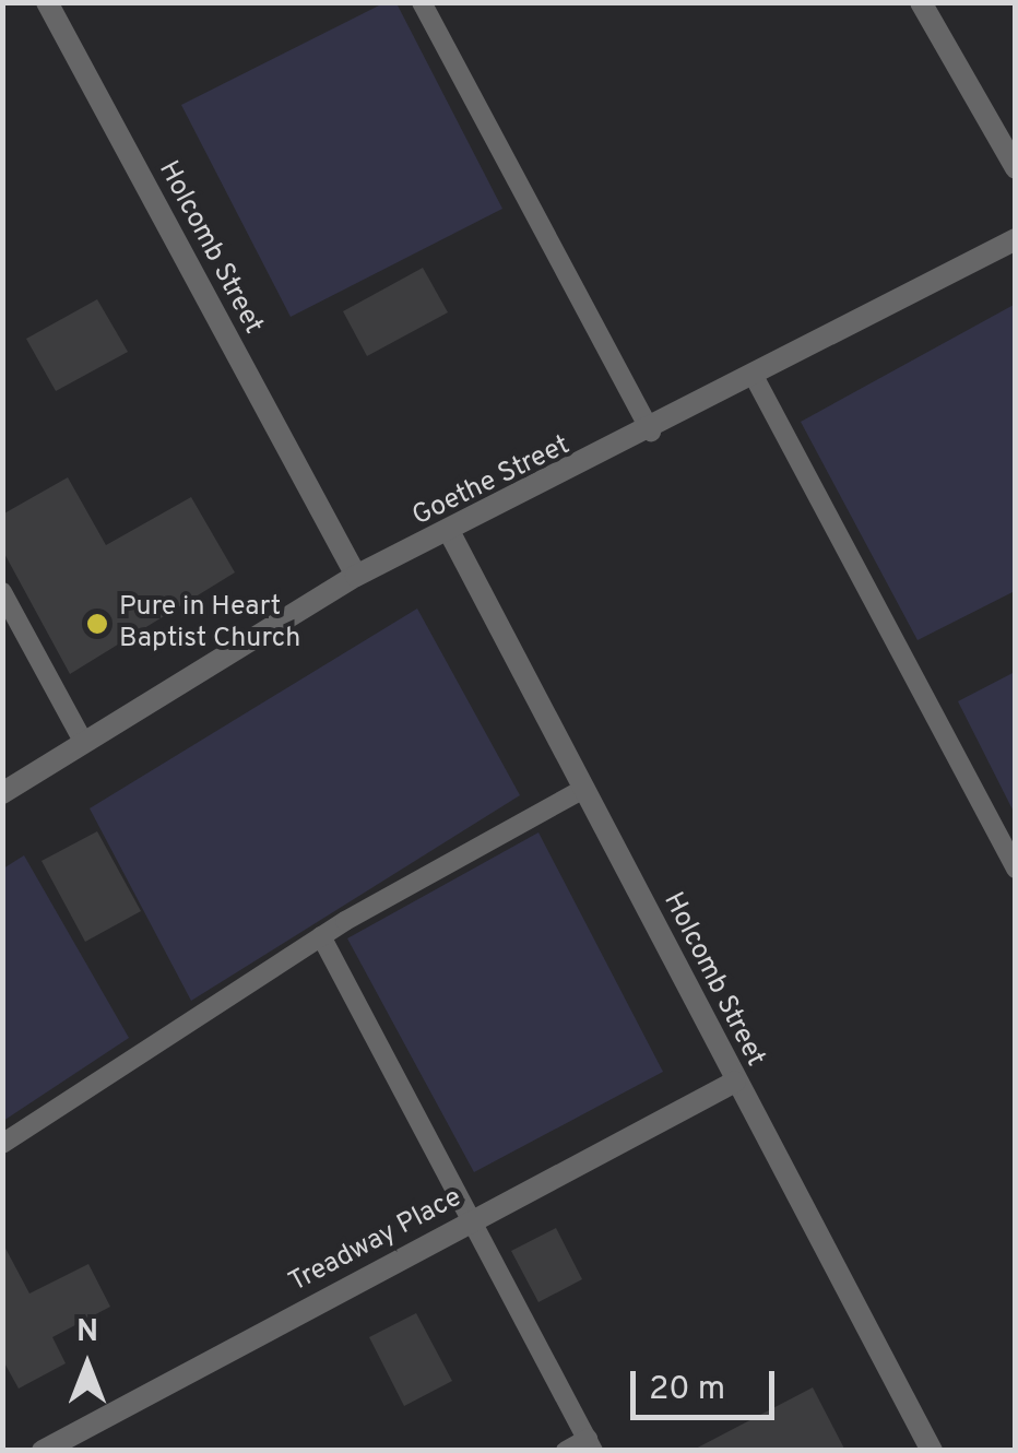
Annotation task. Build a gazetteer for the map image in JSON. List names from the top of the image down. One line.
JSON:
{"streets":{"street":["Holcomb Street","Goethe Street","Treadway Place"]},"crossings":[["Holcomb Street","Goethe Street"],["Holcomb Street","Treadway Place"]],"places":["Pure in Heart Baptist Church"],"scale_bar":"20 m","north":"top"}
